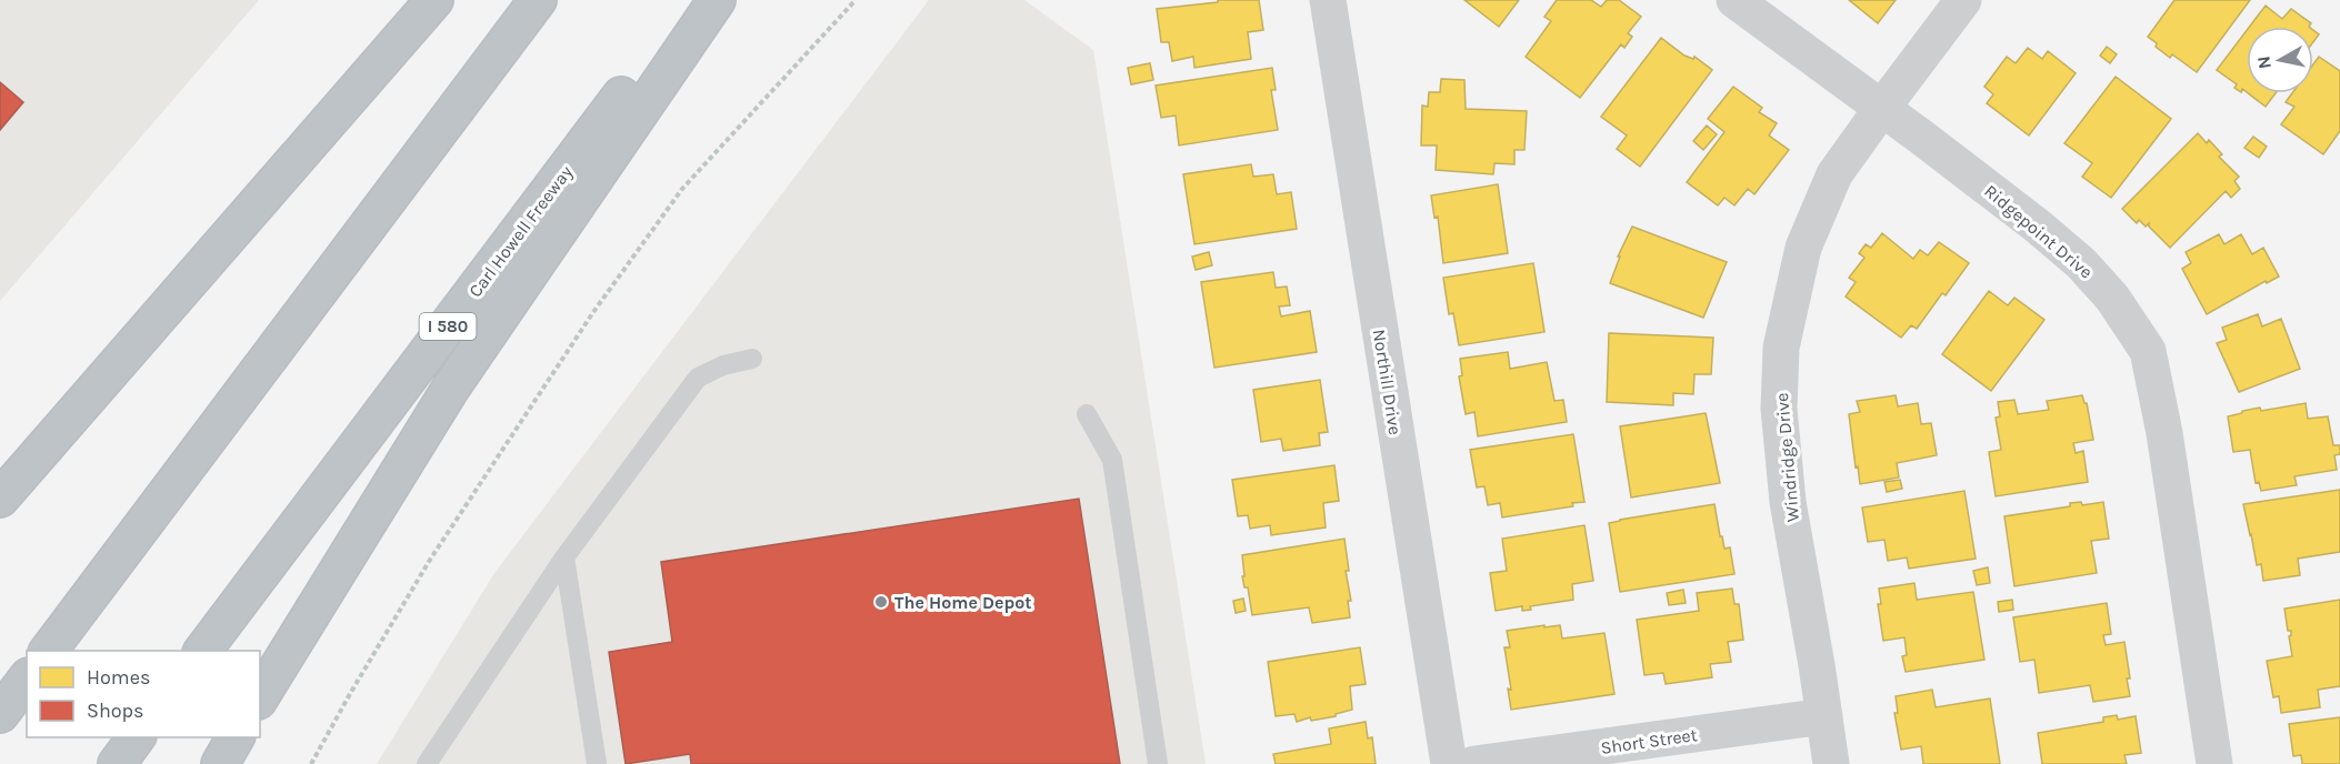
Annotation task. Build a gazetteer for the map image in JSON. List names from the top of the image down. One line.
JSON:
{"streets":{"highway":["Carl Howell Freeway","I 580"],"street":["Ridgepoint Drive","Northill Drive","Windridge Drive","Short Street"]},"crossings":[["Ridgepoint Drive","Windridge Drive"],["Windridge Drive","Short Street"]],"places":["The Home Depot"],"legend":["Homes","Shops"],"north":"left"}
